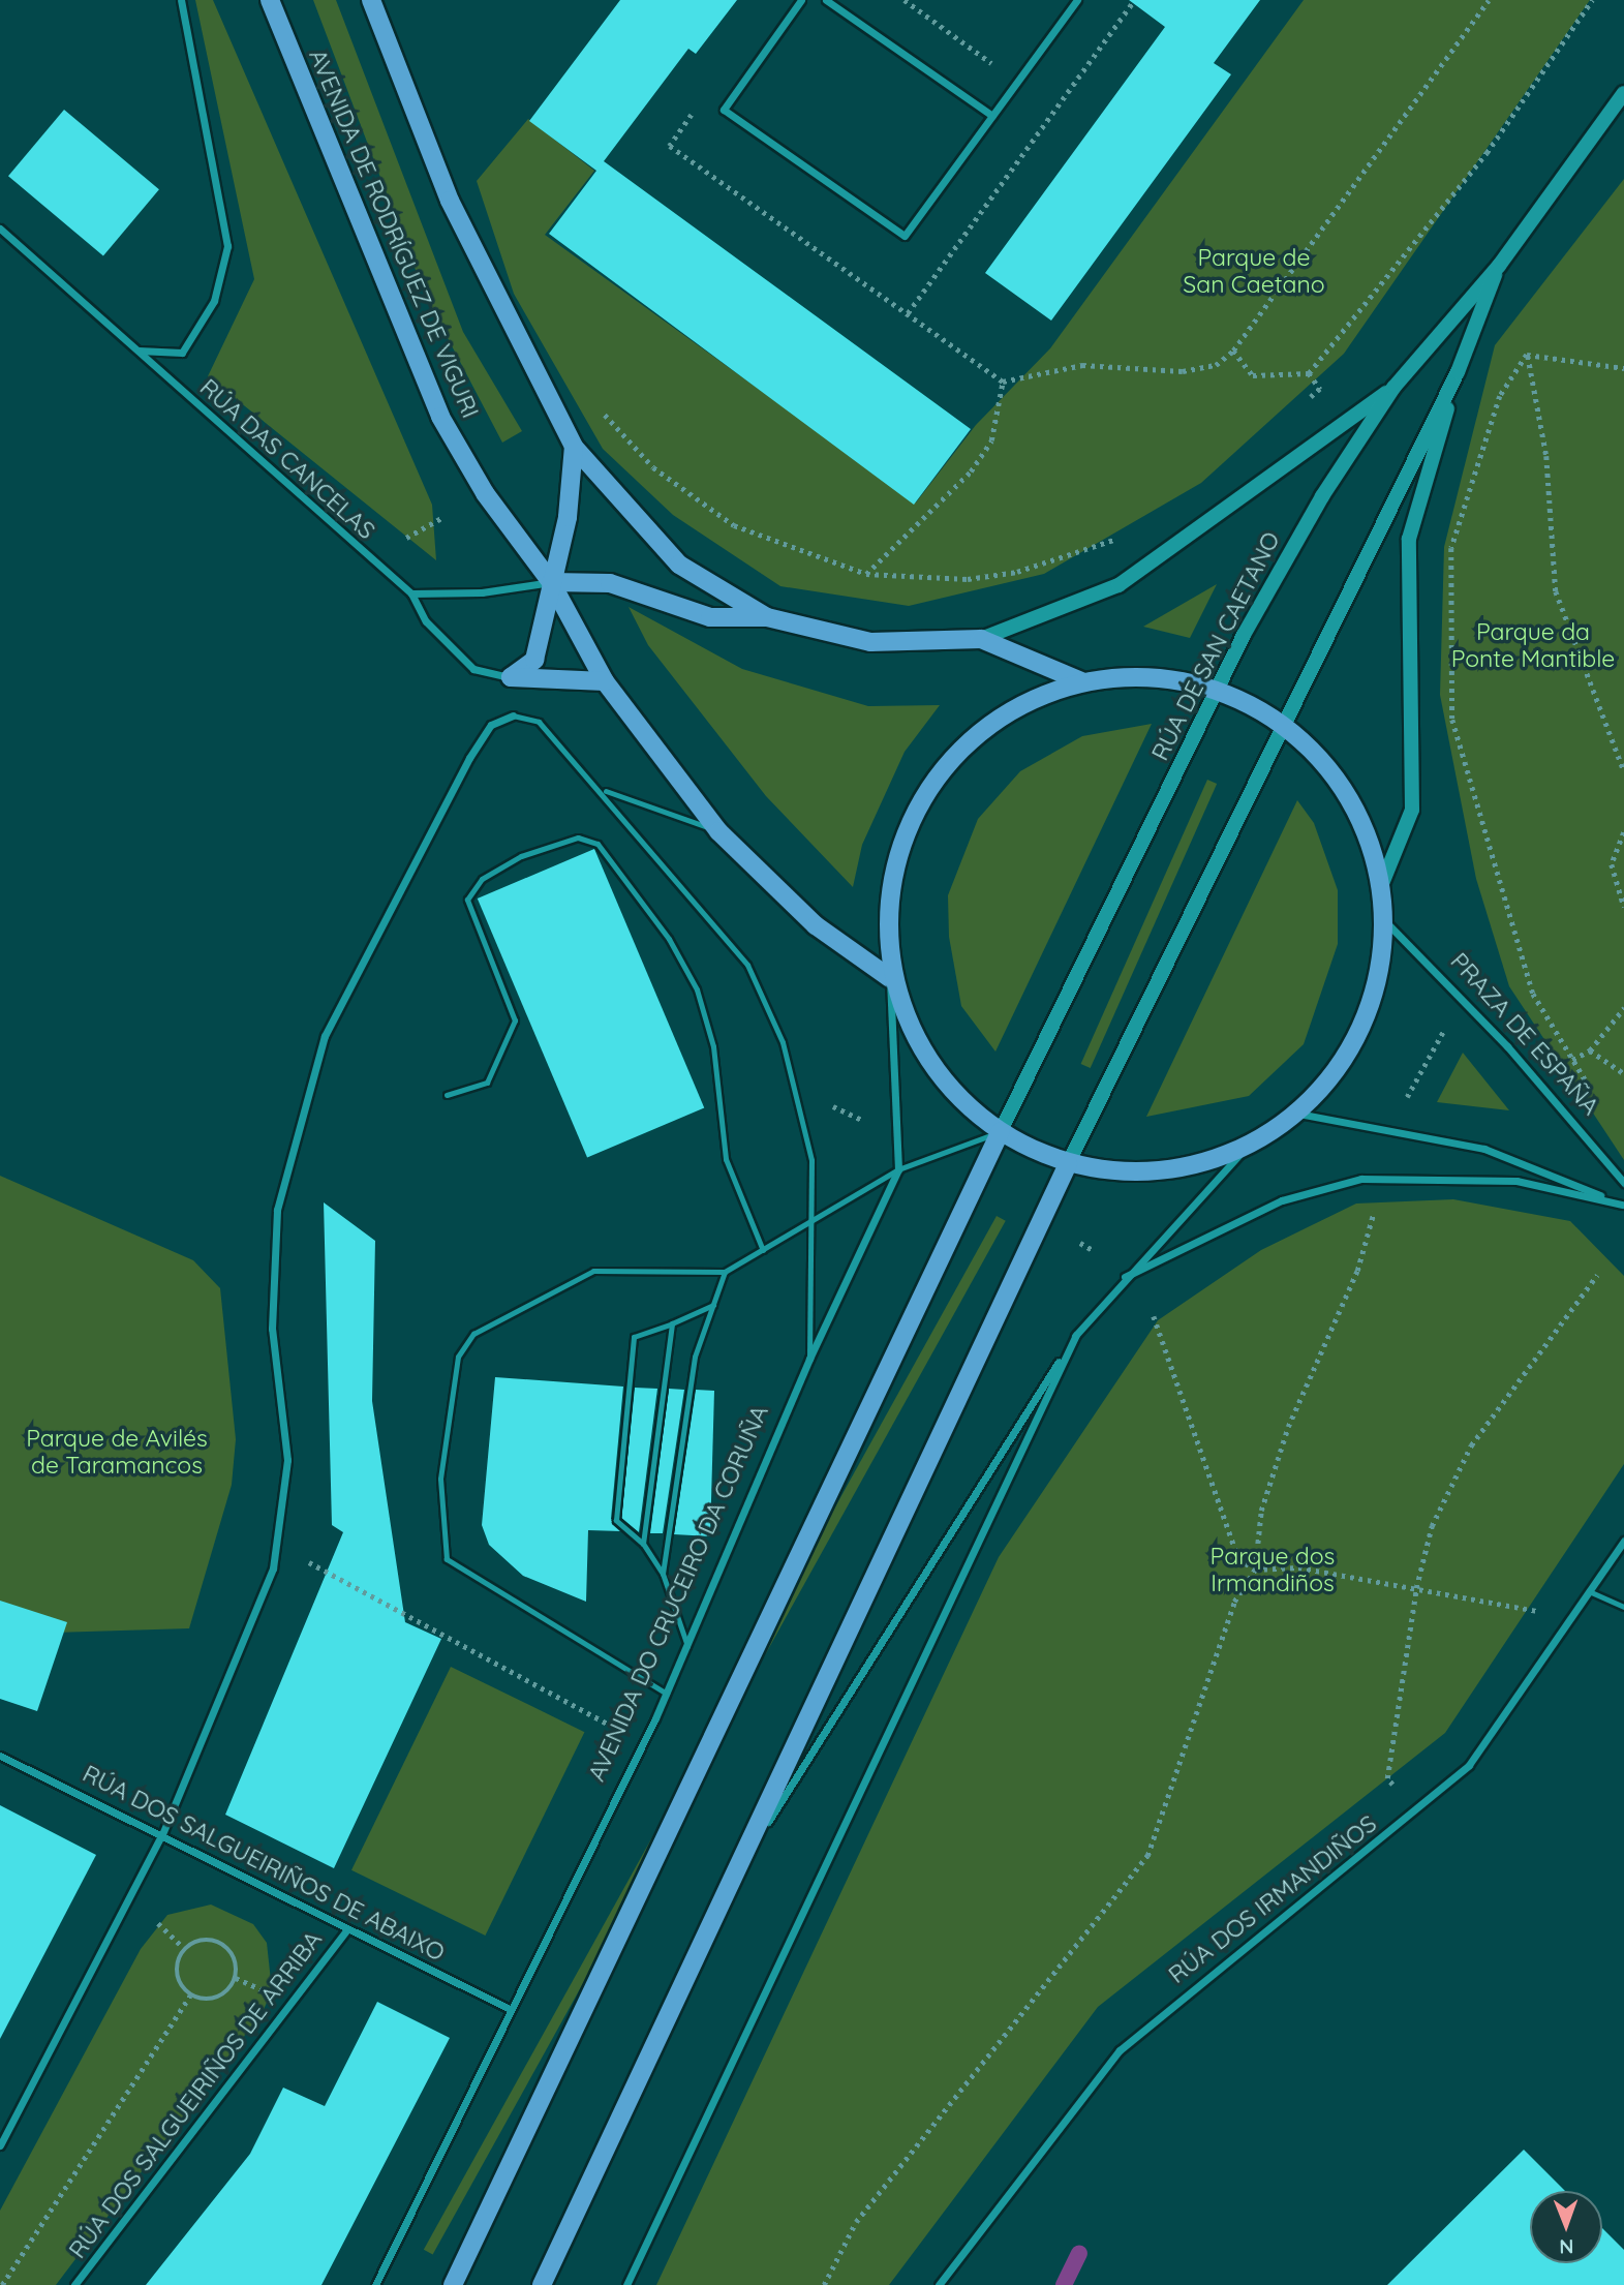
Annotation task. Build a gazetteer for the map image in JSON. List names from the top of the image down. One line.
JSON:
{"streets":{"main road":["AVENIDA DE RODRÍGUEZ DE VIGURI"],"street":["RÚA DAS CANCELAS","RÚA DE SAN CAETANO","PRAZA DE ESPAÑA","AVENIDA DO CRUCEIRO DA CORUÑA","RÚA DOS SALGUEIRIÑOS DE ABAIXO","RÚA DOS IRMANDIÑOS","RÚA DOS SALGUEIRIÑOS DE ARRIBA"]},"crossings":[["AVENIDA DE RODRÍGUEZ DE VIGURI","AVENIDA DO CRUCEIRO DA CORUÑA"],["AVENIDA DO CRUCEIRO DA CORUÑA","RÚA DOS SALGUEIRIÑOS DE ABAIXO"],["RÚA DOS SALGUEIRIÑOS DE ABAIXO","RÚA DOS SALGUEIRIÑOS DE ARRIBA"]],"parks":["Parque de San Caetano","Parque da Ponte Mantible","Parque de Avilés de Taramancos","Parque dos Irmandiños"],"north":"bottom"}
